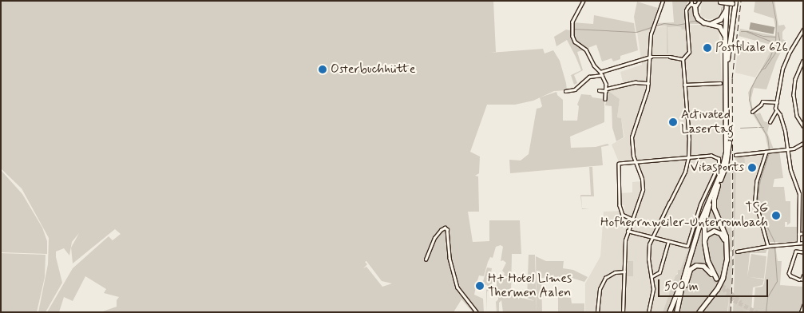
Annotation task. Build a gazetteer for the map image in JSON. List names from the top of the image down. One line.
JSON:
{"places":["Postfiliale 626","Osterbuchhütte","Activated Lasertag","Vitasports","TSG Hofherrnweiler-Unterrombach","H+ Hotel Limes Thermen Aalen"],"scale_bar":"500 m"}
